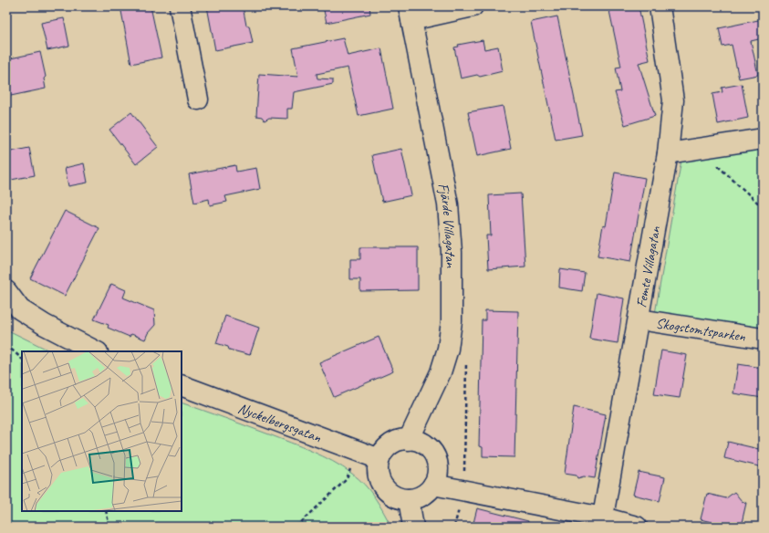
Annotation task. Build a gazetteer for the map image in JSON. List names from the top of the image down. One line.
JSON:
{"streets":{"street":["Fjärde Villagatan","Femte Villagatan","Skogstomtsparken","Nyckelbergsgatan"]},"crossings":[["Fjärde Villagatan","Nyckelbergsgatan"],["Femte Villagatan","Skogstomtsparken"]]}
